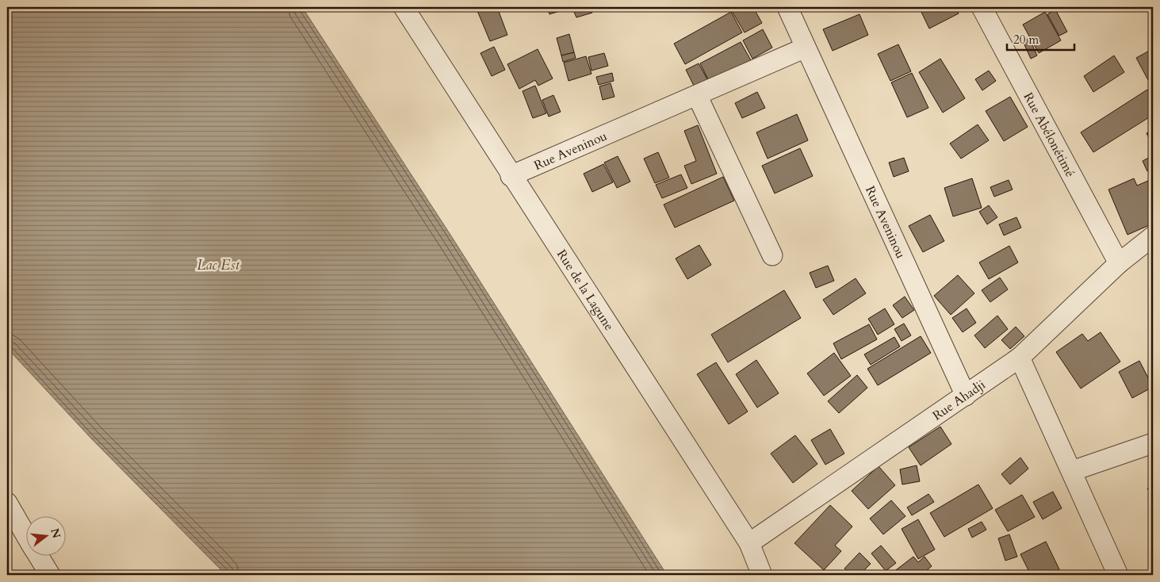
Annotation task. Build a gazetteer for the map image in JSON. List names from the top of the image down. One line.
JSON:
{"streets":{"street":["Rue Abélonétimé","Rue Aveninou","Rue de la Lagune","Rue Ahadji"]},"crossings":[["Rue Abélonétimé","Rue Ahadji"],["Rue Aveninou","Rue de la Lagune"],["Rue Aveninou","Rue Ahadji"],["Rue de la Lagune","Rue Ahadji"]],"water":["Lac Est"],"scale_bar":"20 m","north":"right"}
